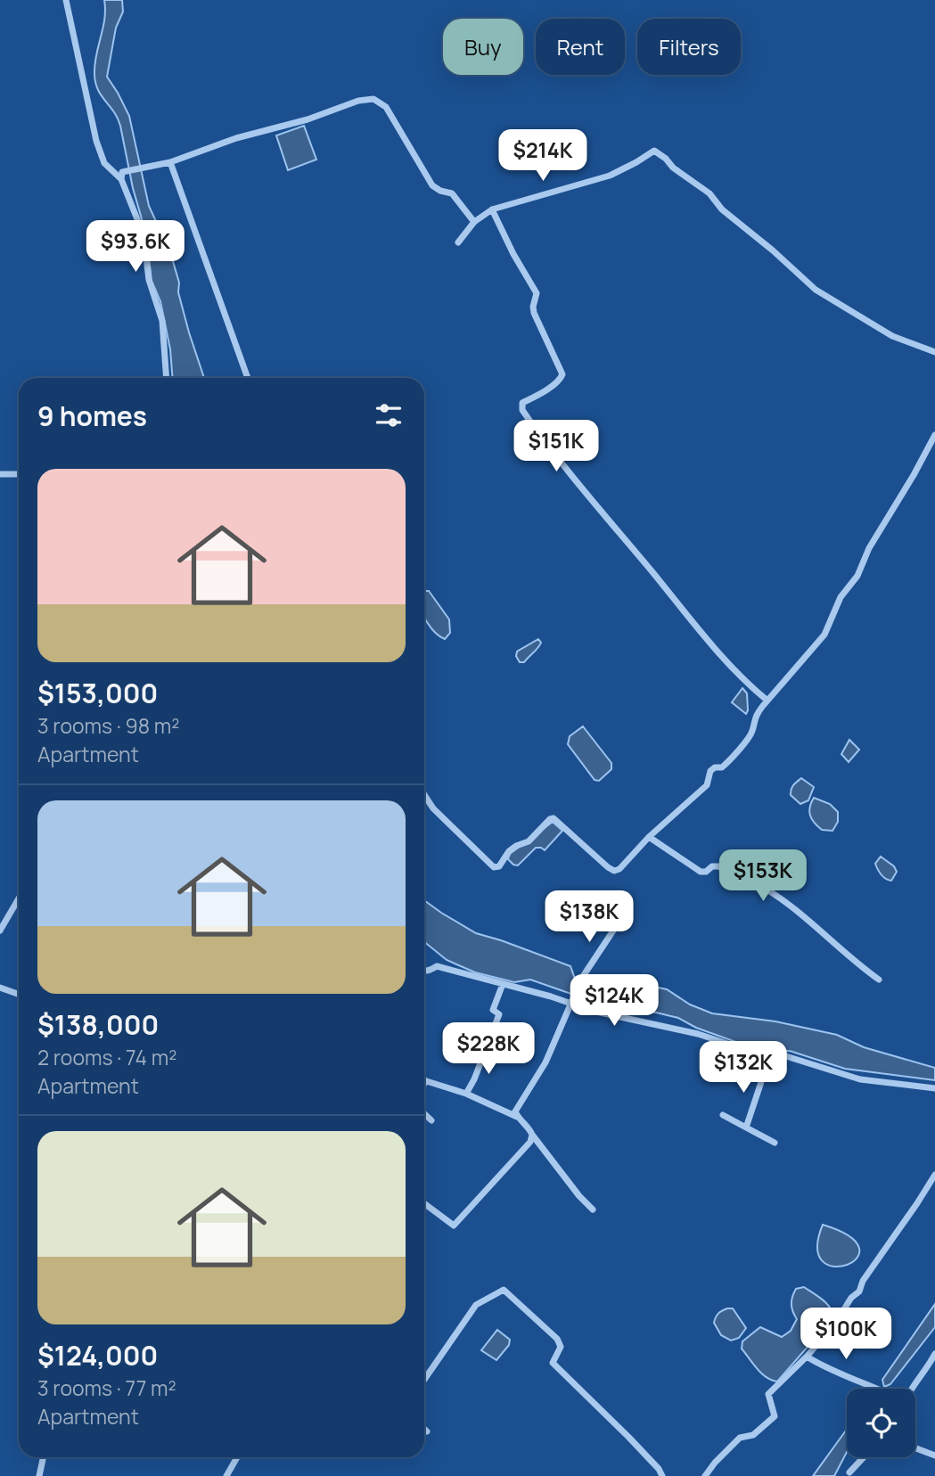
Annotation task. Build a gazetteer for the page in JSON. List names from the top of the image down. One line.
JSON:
{"page":{"chip":["Buy","Rent","Filters"],"price":["$214K","$93.6K","$151K","$153K","$138K","$124K","$228K","$132K","$100K"],"heading":"9 homes","list":[{"name":"$153,000","note":"3 rooms · 98 m² · Apartment"},{"name":"$138,000","note":"2 rooms · 74 m² · Apartment"},{"name":"$124,000","note":"3 rooms · 77 m² · Apartment"}]}}
